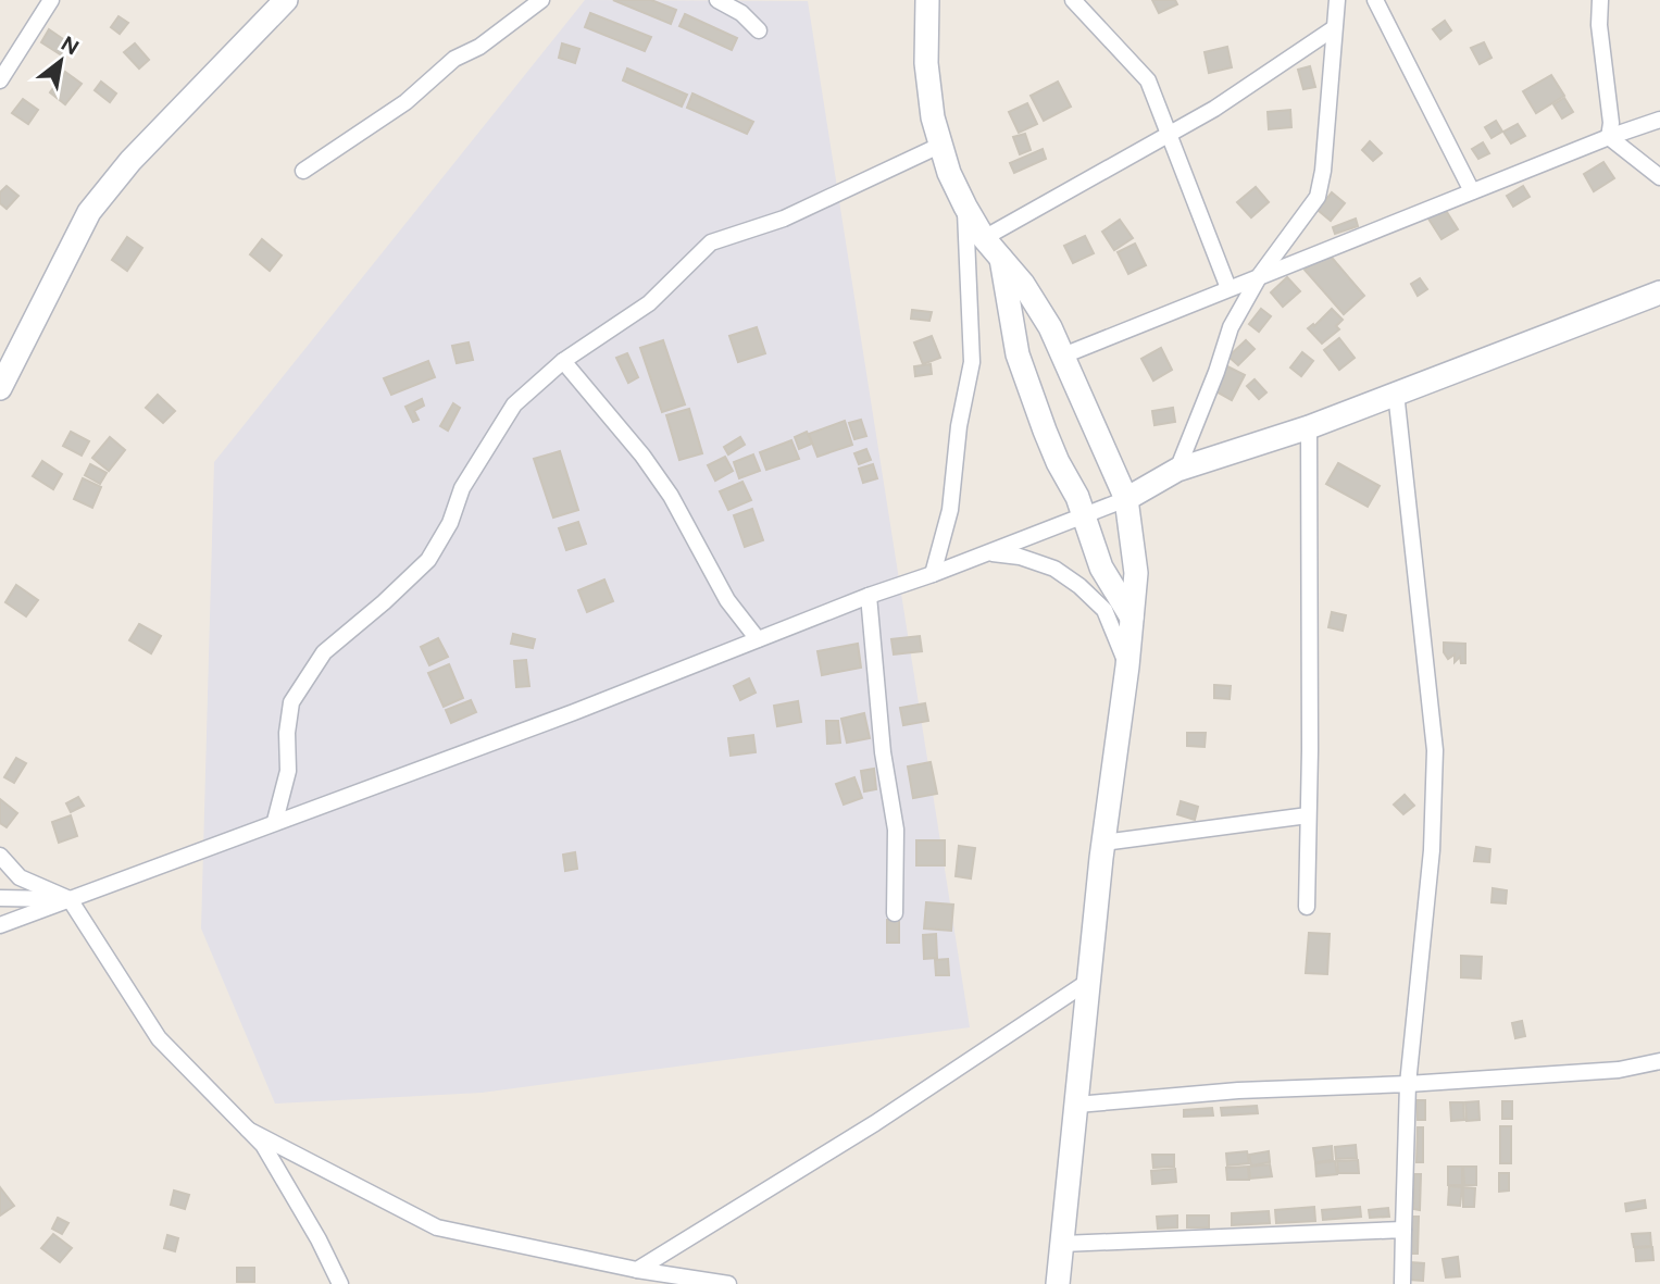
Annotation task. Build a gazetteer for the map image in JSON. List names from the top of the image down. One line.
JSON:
{"north":"top right"}
